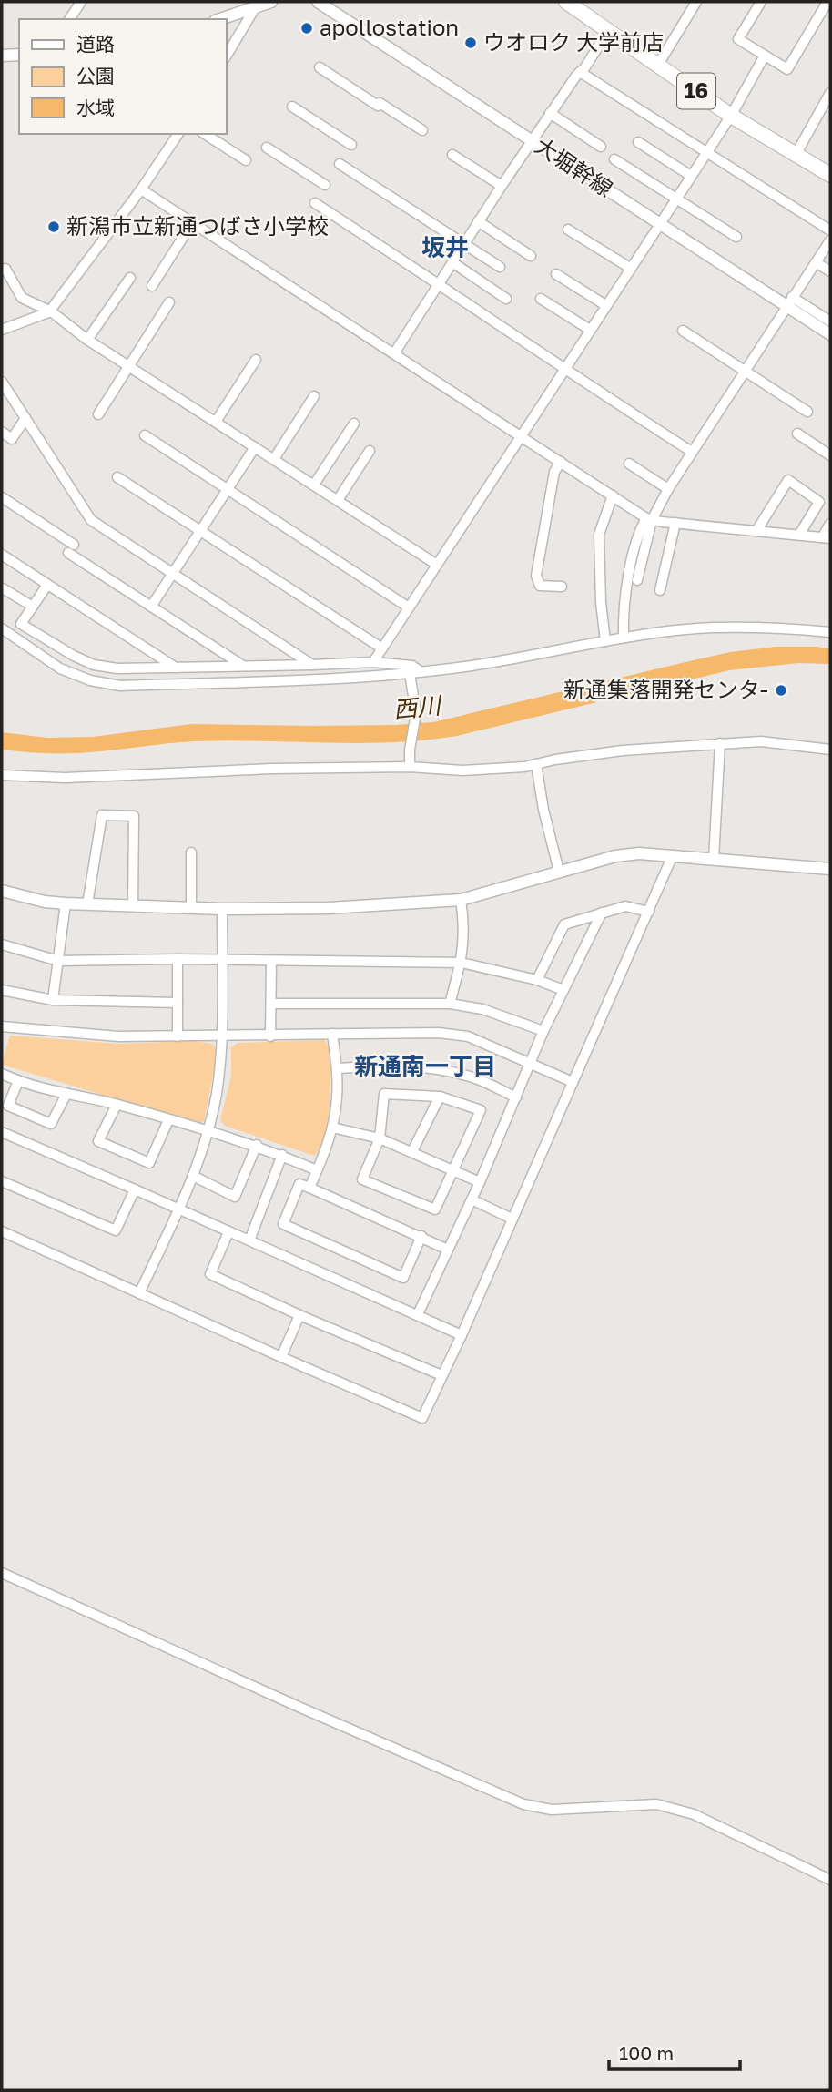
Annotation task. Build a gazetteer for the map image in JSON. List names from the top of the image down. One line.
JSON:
{"streets":{"main road":["16"],"street":["大堀幹線"]},"districts":["坂井","新通南一丁目"],"water":["西川"],"places":["apollostation","ウオロク 大学前店","新潟市立新通つばさ小学校","新通集落開発センタ-"],"legend":["道路","公園","水域"],"scale_bar":"100 m"}
